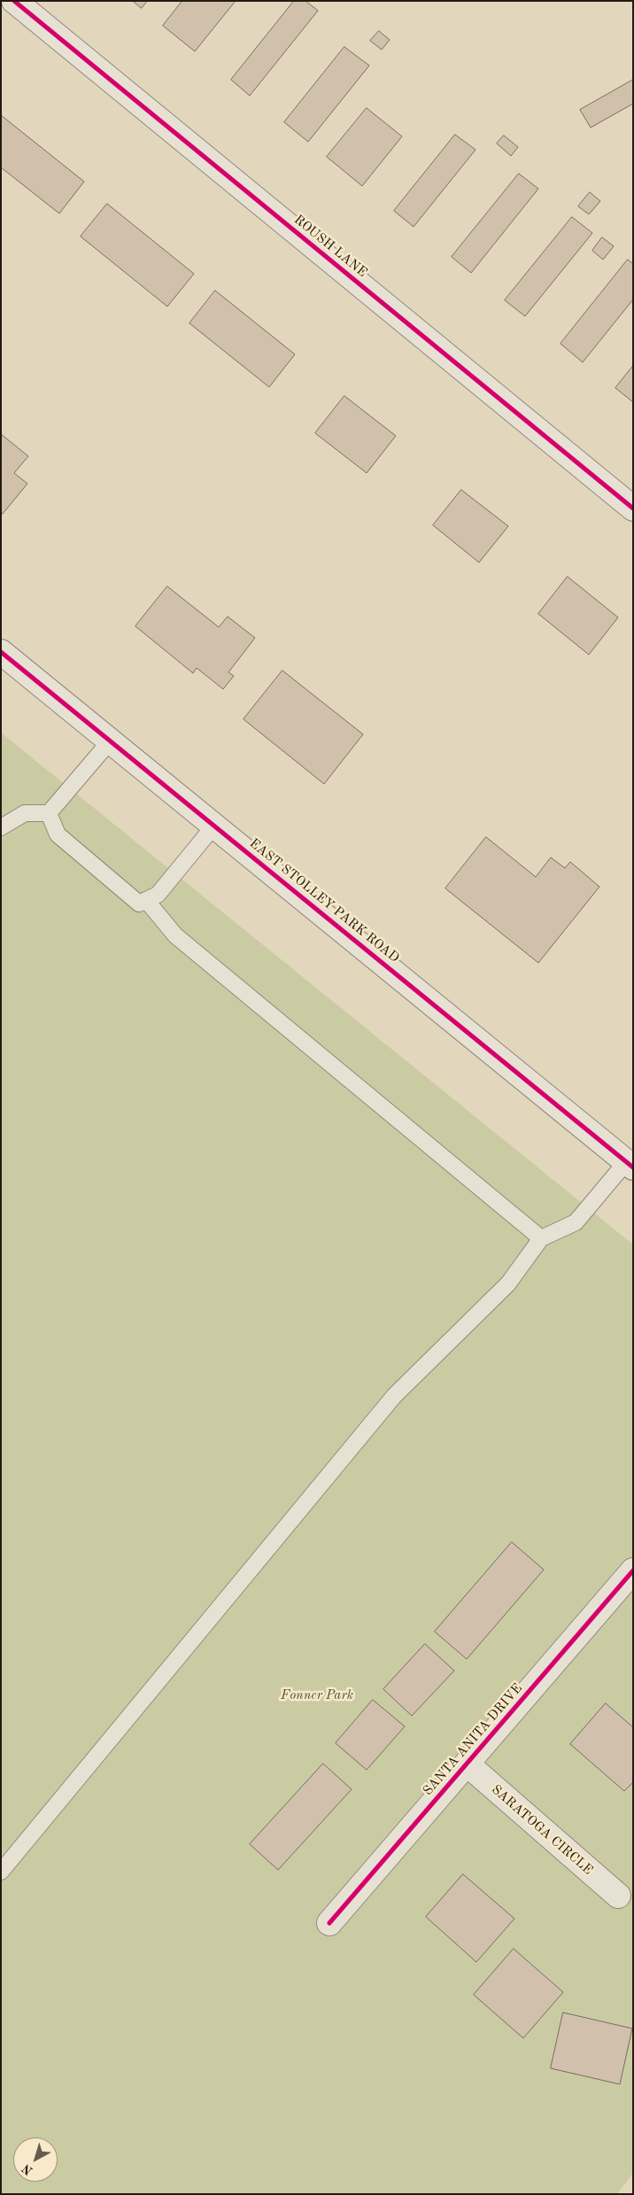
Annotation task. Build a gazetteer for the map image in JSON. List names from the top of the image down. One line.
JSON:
{"streets":{"street":["ROUSH LANE","EAST STOLLEY PARK ROAD","SANTA ANITA DRIVE","SARATOGA CIRCLE"]},"crossings":[["SANTA ANITA DRIVE","SARATOGA CIRCLE"]],"parks":["Fonner Park"],"north":"bottom left"}
